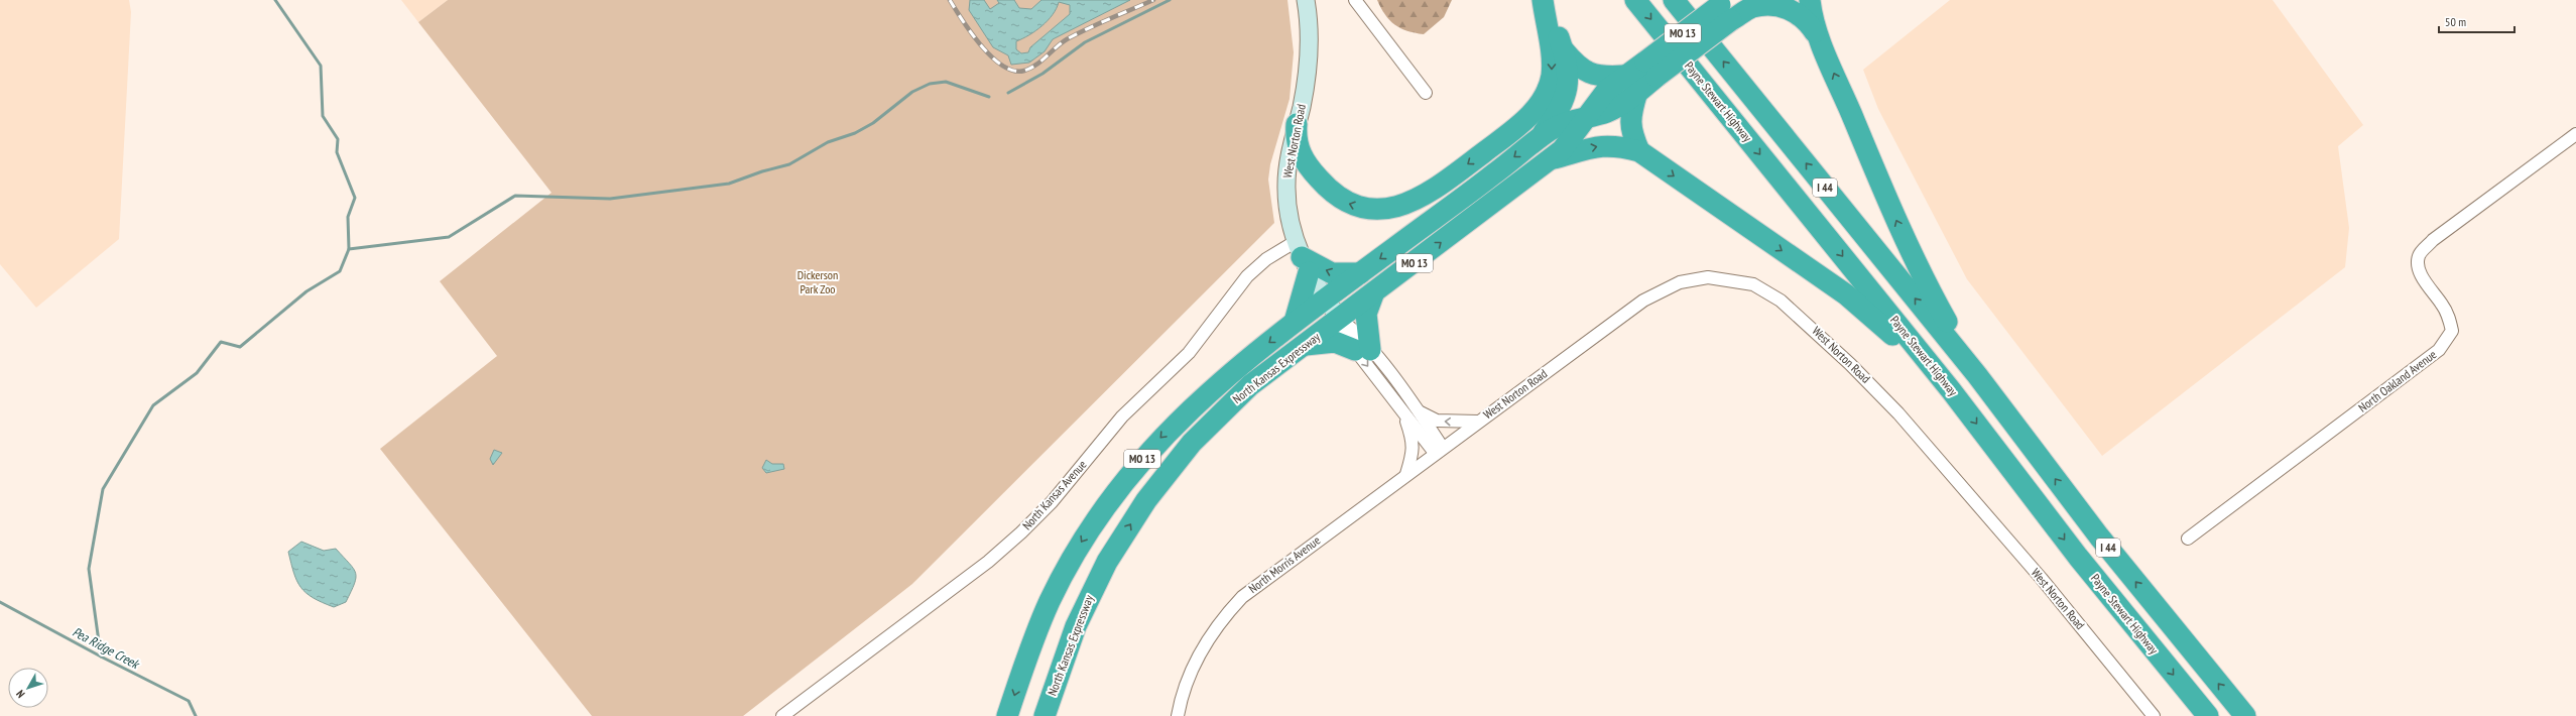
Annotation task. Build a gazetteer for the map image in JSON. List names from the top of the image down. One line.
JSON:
{"streets":{"highway":["MO 13","Payne Stewart Highway","I 44","North Kansas Expressway"],"main road":["West Norton Road"],"street":["North Oakland Avenue","North Kansas Avenue","North Morris Avenue"]},"crossings":[["West Norton Road","North Kansas Expressway"],["West Norton Road","North Kansas Avenue"],["West Norton Road","North Morris Avenue"]],"water":["Pea Ridge Creek"],"parks":["Dickerson Park Zoo"],"scale_bar":"50 m","north":"bottom left"}
